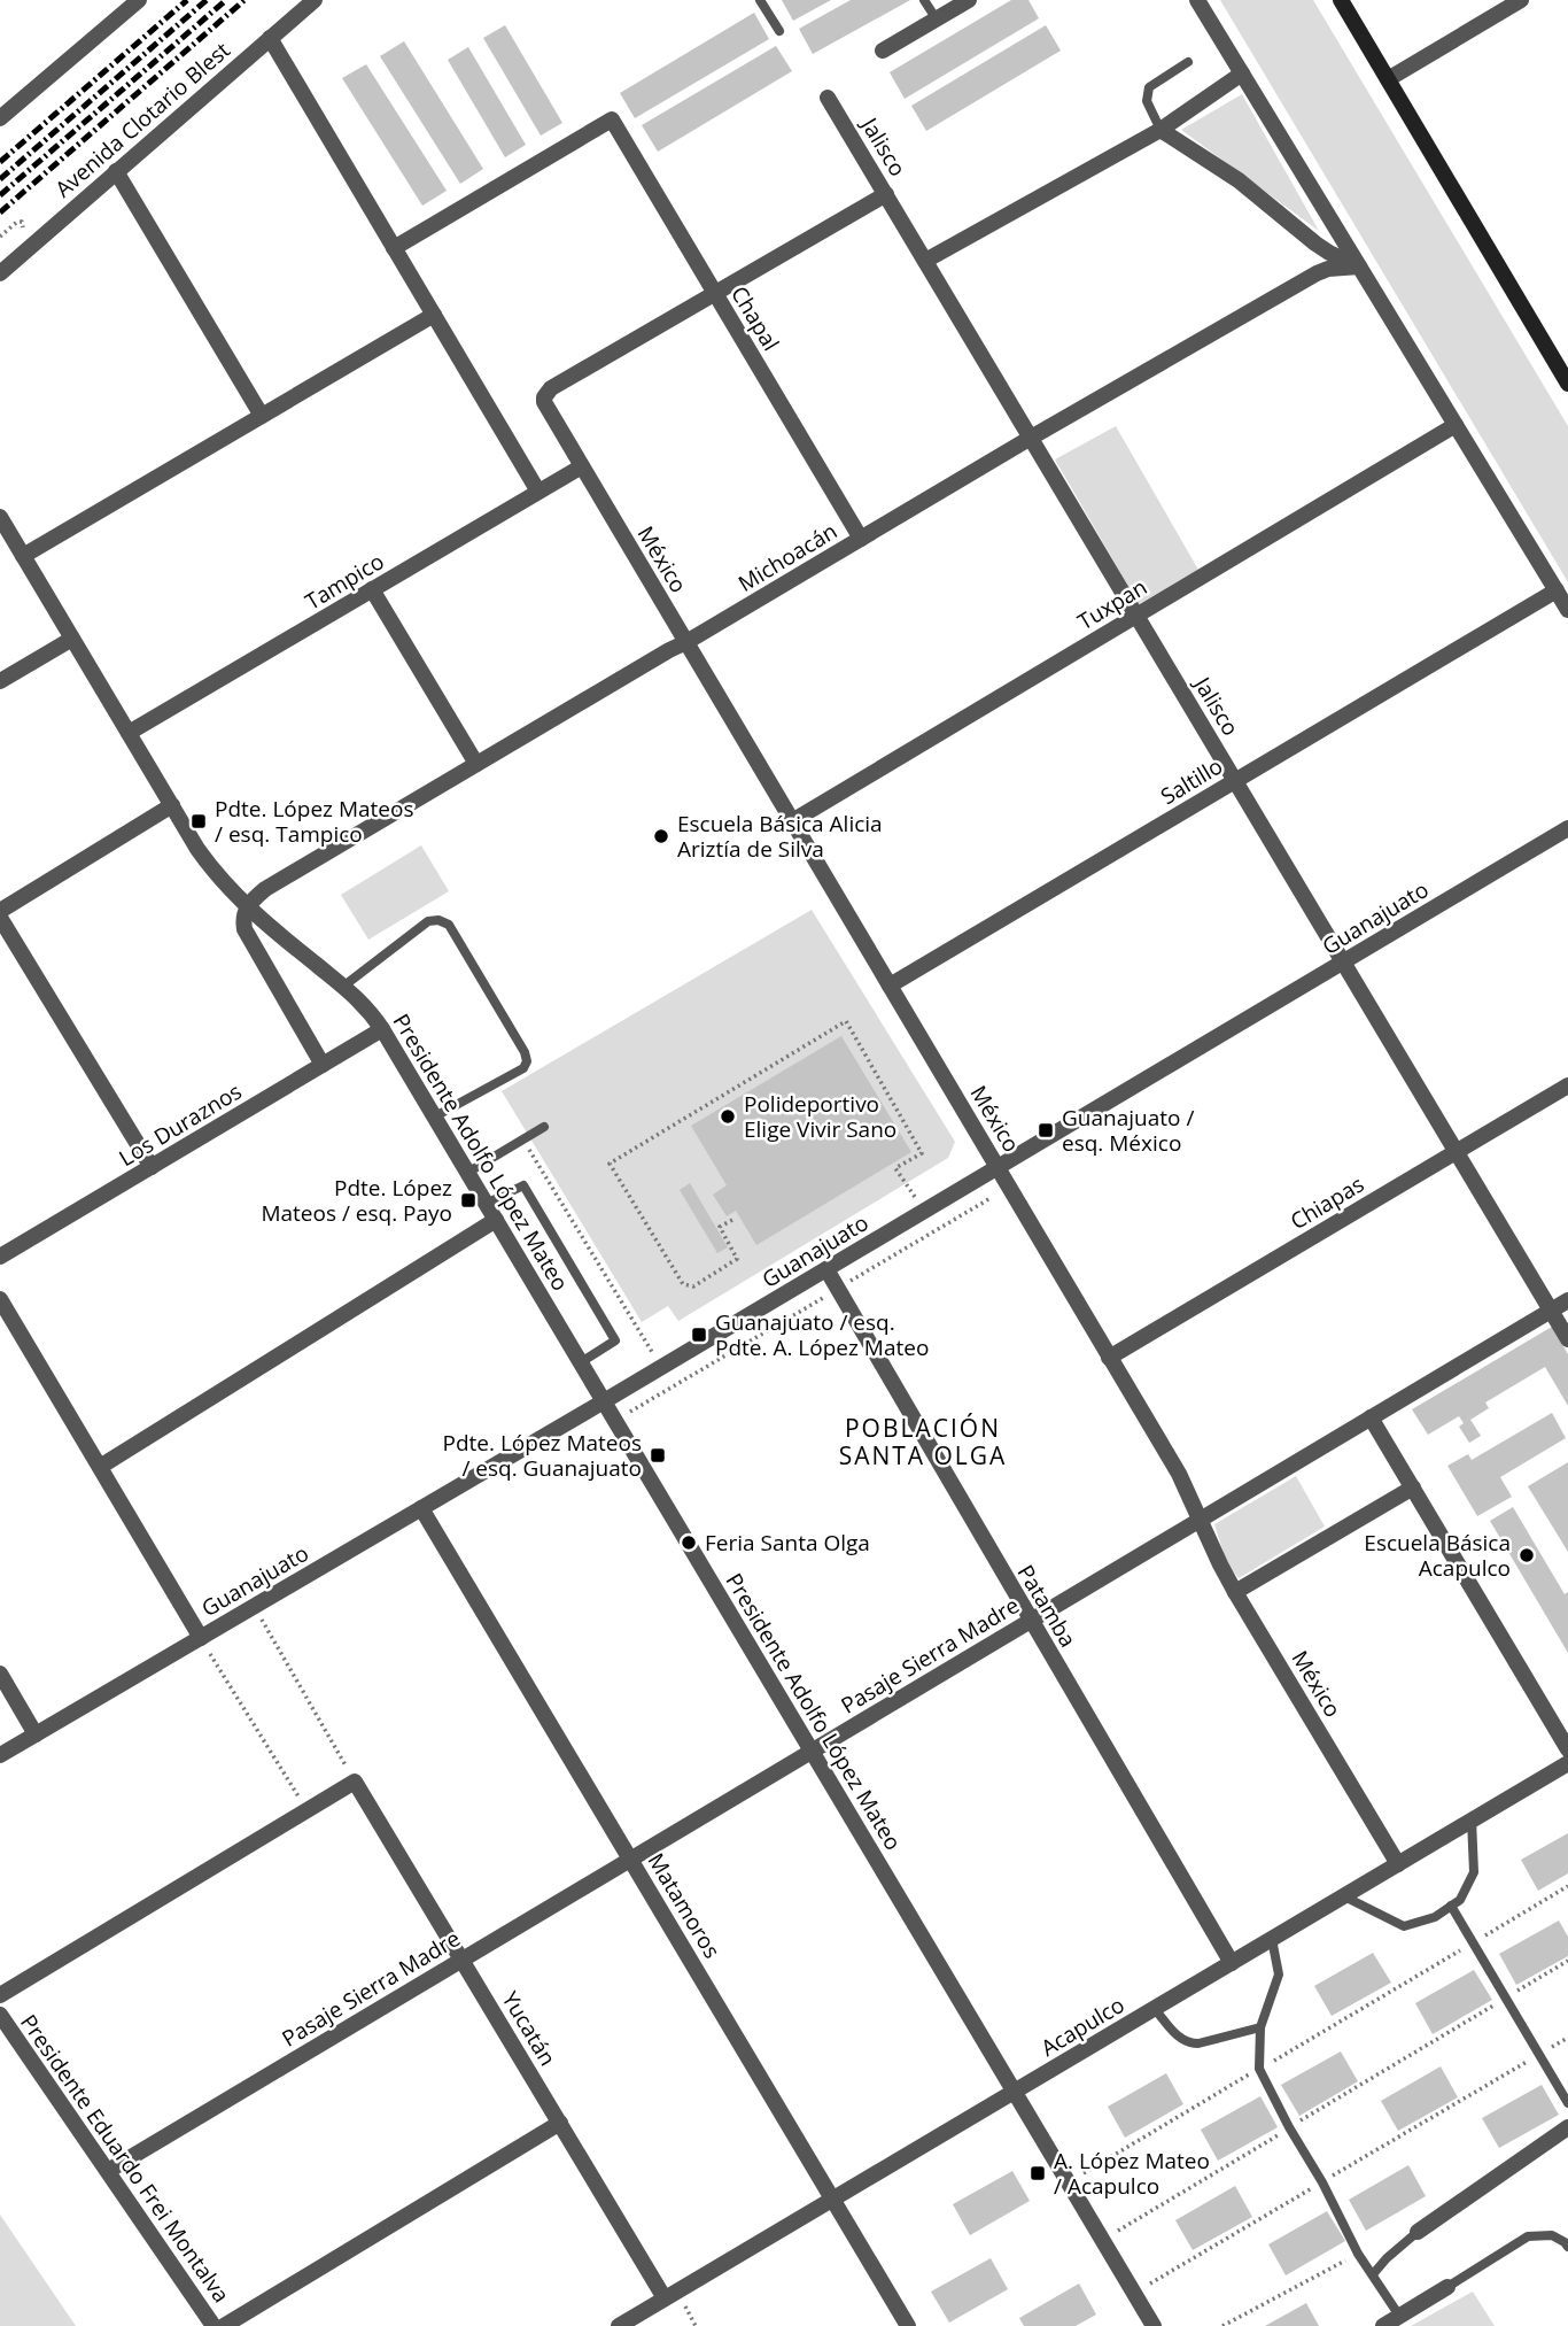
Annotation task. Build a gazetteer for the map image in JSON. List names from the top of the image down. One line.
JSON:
{"streets":{"street":["Avenida Clotario Blest","Jalisco","Chapal","Michoacán","México","Tampico","Tuxpan","Saltillo","Guanajuato","Los Duraznos","Presidente Adolfo López Mateo","Chiapas","Patamba","Pasaje Sierra Madre","Matamoros","Acapulco","Yucatán","Presidente Eduardo Frei Montalva"]},"crossings":[["Jalisco","Michoacán"],["Jalisco","Tuxpan"],["Jalisco","Saltillo"],["Jalisco","Guanajuato"],["Jalisco","Chiapas"],["Jalisco","Pasaje Sierra Madre"],["Chapal","Michoacán"],["Chapal","México"],["Michoacán","México"],["Michoacán","Presidente Adolfo López Mateo"],["México","Tampico"],["México","Tuxpan"],["México","Saltillo"],["México","Guanajuato"],["México","Chiapas"],["México","Pasaje Sierra Madre"],["México","Acapulco"],["Tampico","Presidente Adolfo López Mateo"],["Guanajuato","Presidente Adolfo López Mateo"],["Guanajuato","Patamba"],["Guanajuato","Matamoros"],["Los Duraznos","Presidente Adolfo López Mateo"],["Presidente Adolfo López Mateo","Pasaje Sierra Madre"],["Presidente Adolfo López Mateo","Acapulco"],["Patamba","Pasaje Sierra Madre"],["Patamba","Acapulco"],["Pasaje Sierra Madre","Matamoros"],["Pasaje Sierra Madre","Yucatán"],["Pasaje Sierra Madre","Presidente Eduardo Frei Montalva"],["Matamoros","Acapulco"],["Acapulco","Yucatán"]],"districts":["POBLACIÓN SANTA OLGA"],"places":{"transit":["Pdte. López Mateos / esq. Tampico","Guanajuato / esq. México","Pdte. López Mateos / esq. Payo","Guanajuato / esq. Pdte. A. López Mateo","Pdte. López Mateos / esq. Guanajuato","A. López Mateo / Acapulco"],"other":["Escuela Básica Alicia Ariztía de Silva","Polideportivo Elige Vivir Sano","Feria Santa Olga","Escuela Básica Acapulco"]}}
